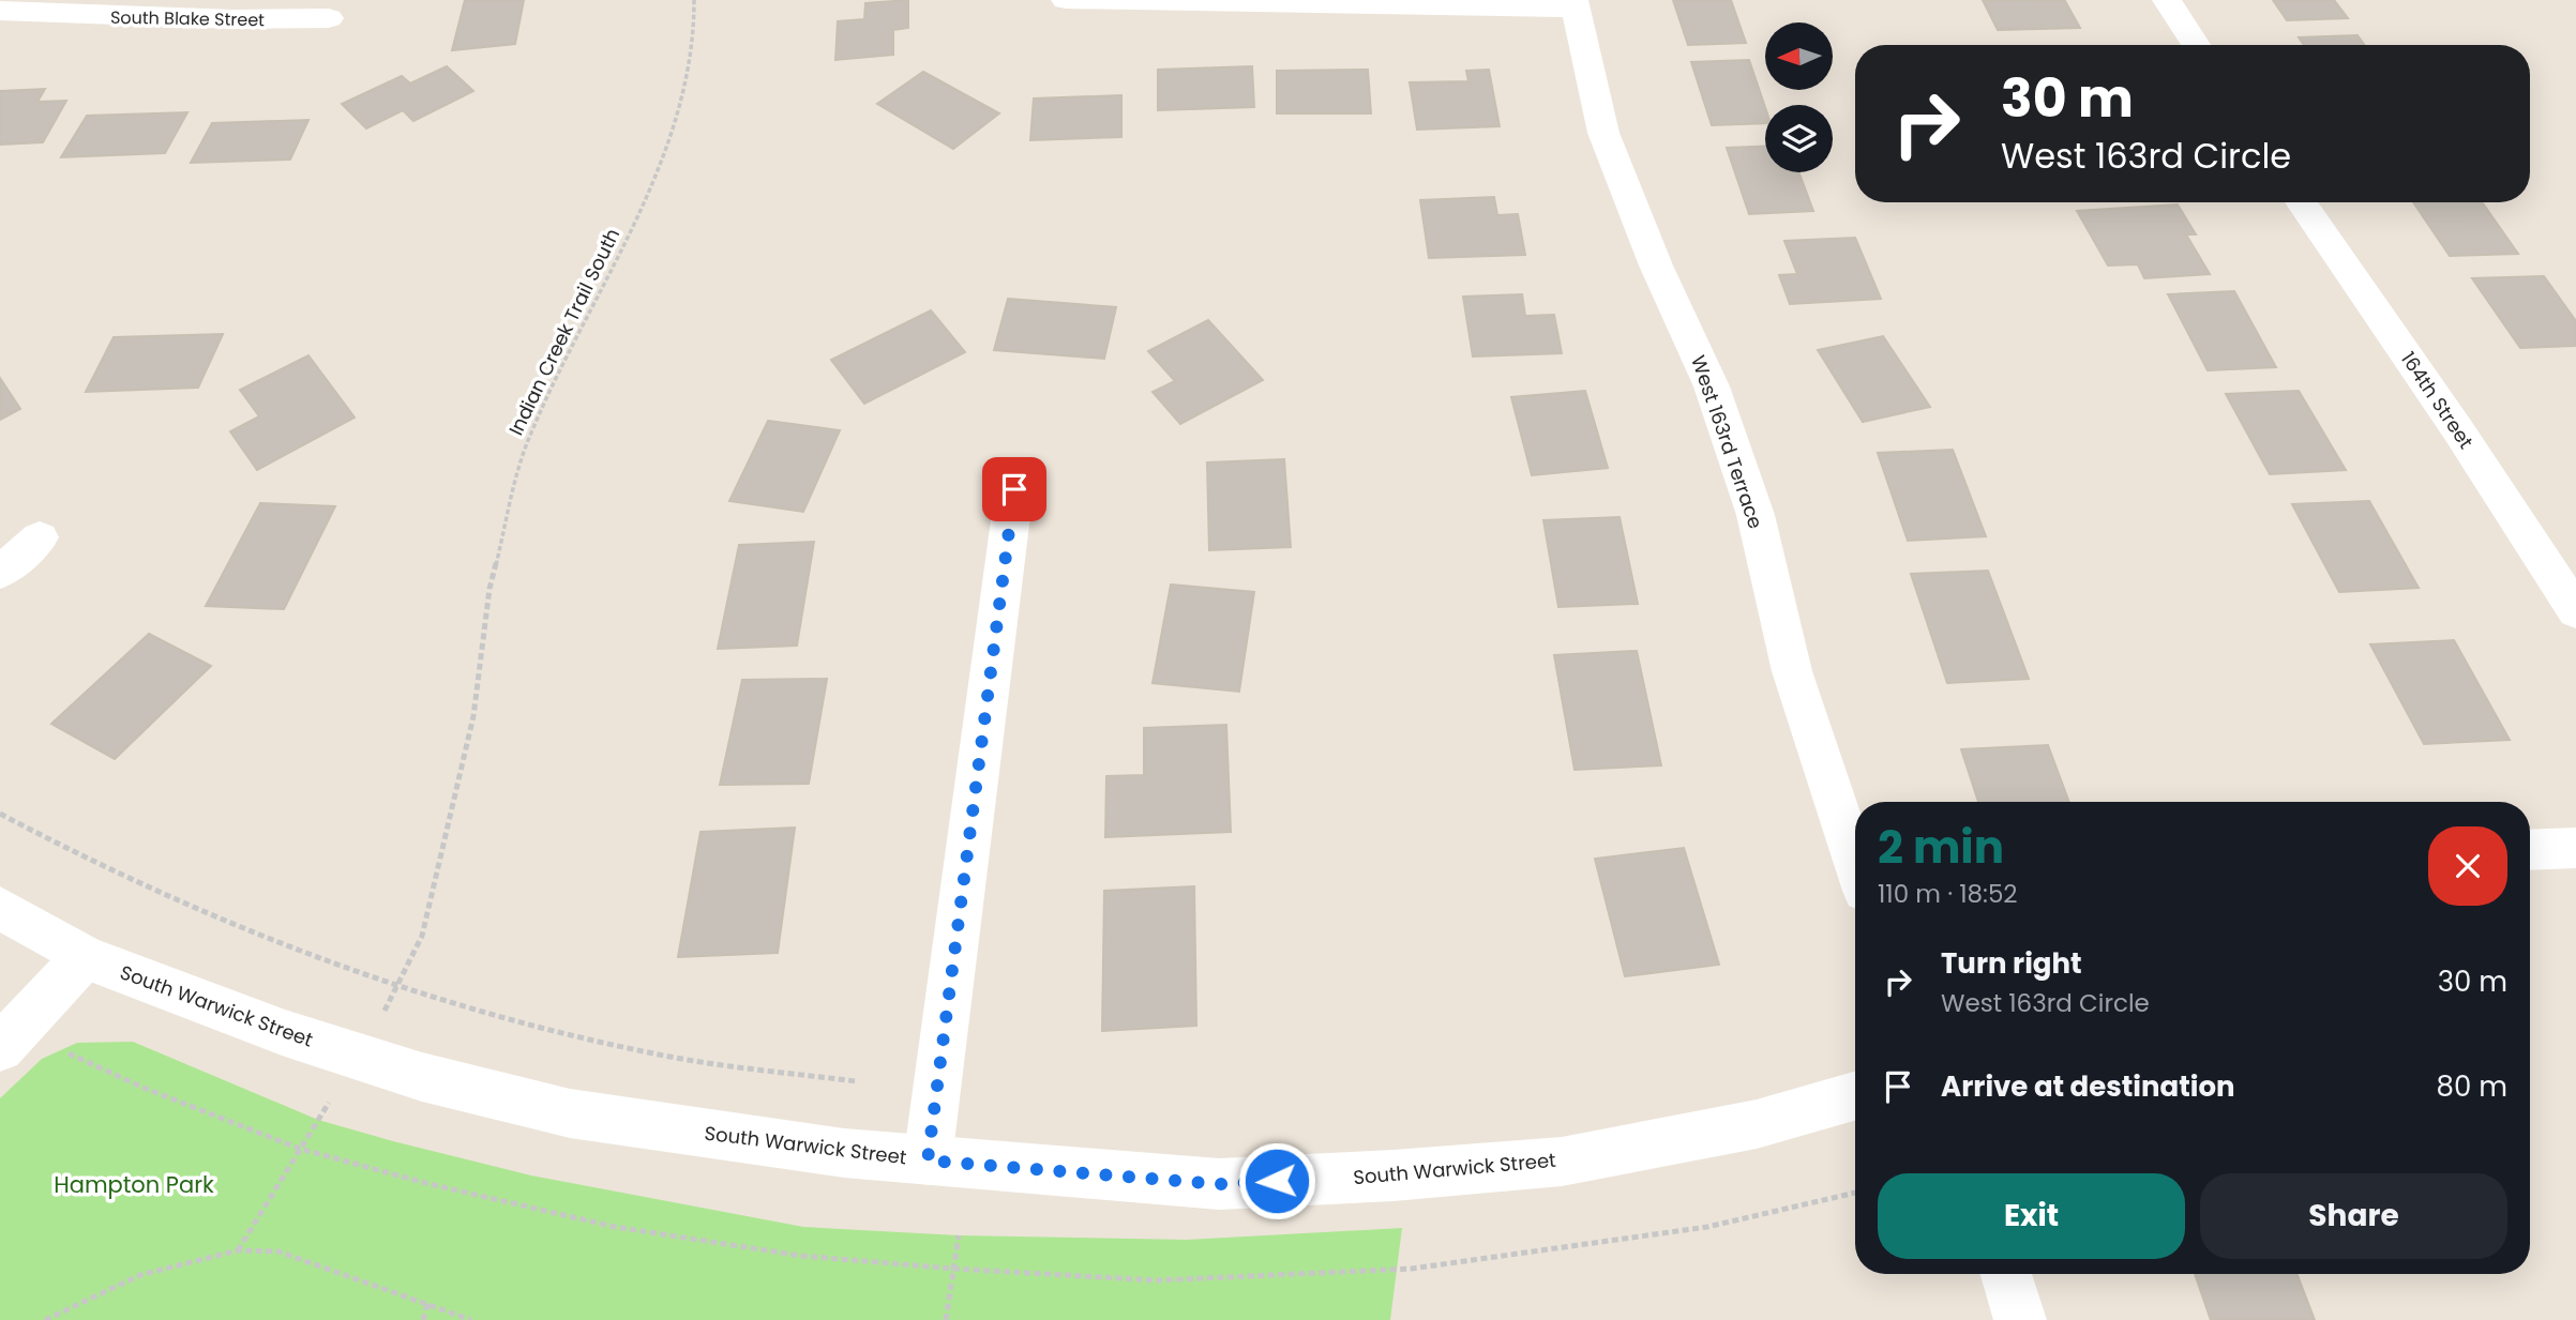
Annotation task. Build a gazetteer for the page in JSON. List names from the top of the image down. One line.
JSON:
{"streets":{"street":["South Blake Street","164th Street","West 163rd Terrace","South Warwick Street"],"path":["Indian Creek Trail South"]},"parks":["Hampton Park"],"north":"left","page":{"turn":["30 m","West 163rd Circle"],"heading":["2 min","110 m · 18:52"],"list":[{"name":"Turn right","note":"West 163rd Circle","value":"30 m"},{"name":"Arrive at destination","value":"80 m"}],"buttons":["Exit","Share"]}}
